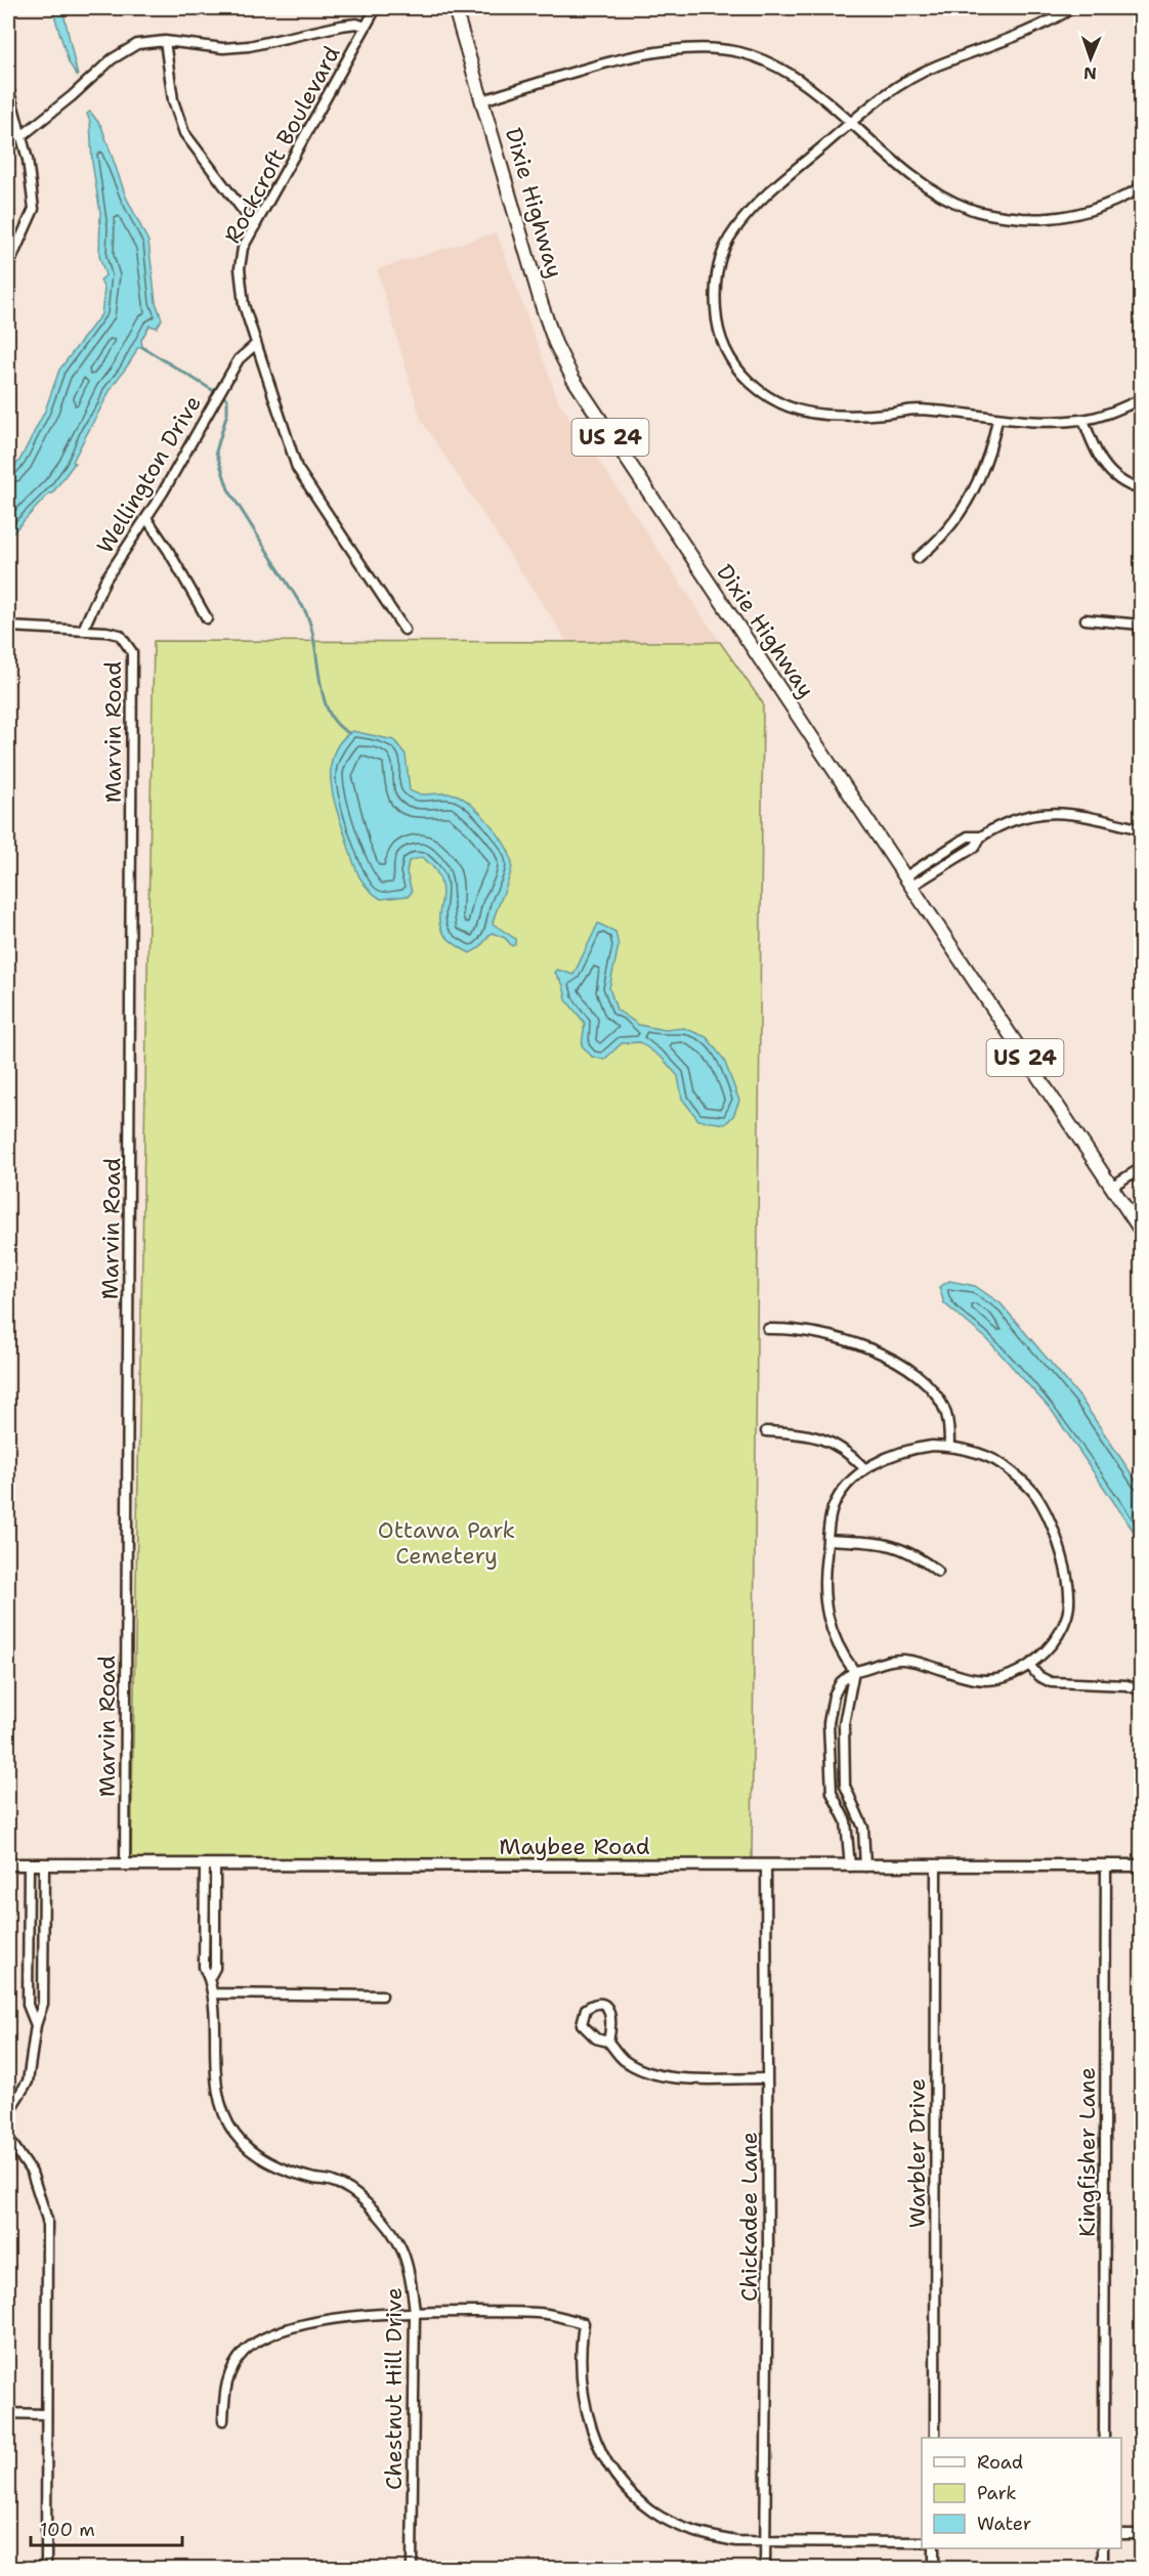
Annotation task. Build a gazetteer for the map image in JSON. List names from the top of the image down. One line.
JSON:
{"streets":{"main road":["Dixie Highway","US 24","Maybee Road"],"street":["Rockcroft Boulevard","Wellington Drive","Marvin Road","Kingfisher Lane","Warbler Drive","Chickadee Lane","Chestnut Hill Drive"]},"crossings":[["Rockcroft Boulevard","Wellington Drive"],["Wellington Drive","Marvin Road"],["Marvin Road","Maybee Road"],["Maybee Road","Kingfisher Lane"],["Maybee Road","Warbler Drive"],["Maybee Road","Chickadee Lane"],["Maybee Road","Chestnut Hill Drive"]],"parks":["Ottawa Park Cemetery"],"legend":["Road","Park","Water"],"scale_bar":"100 m","north":"bottom"}
